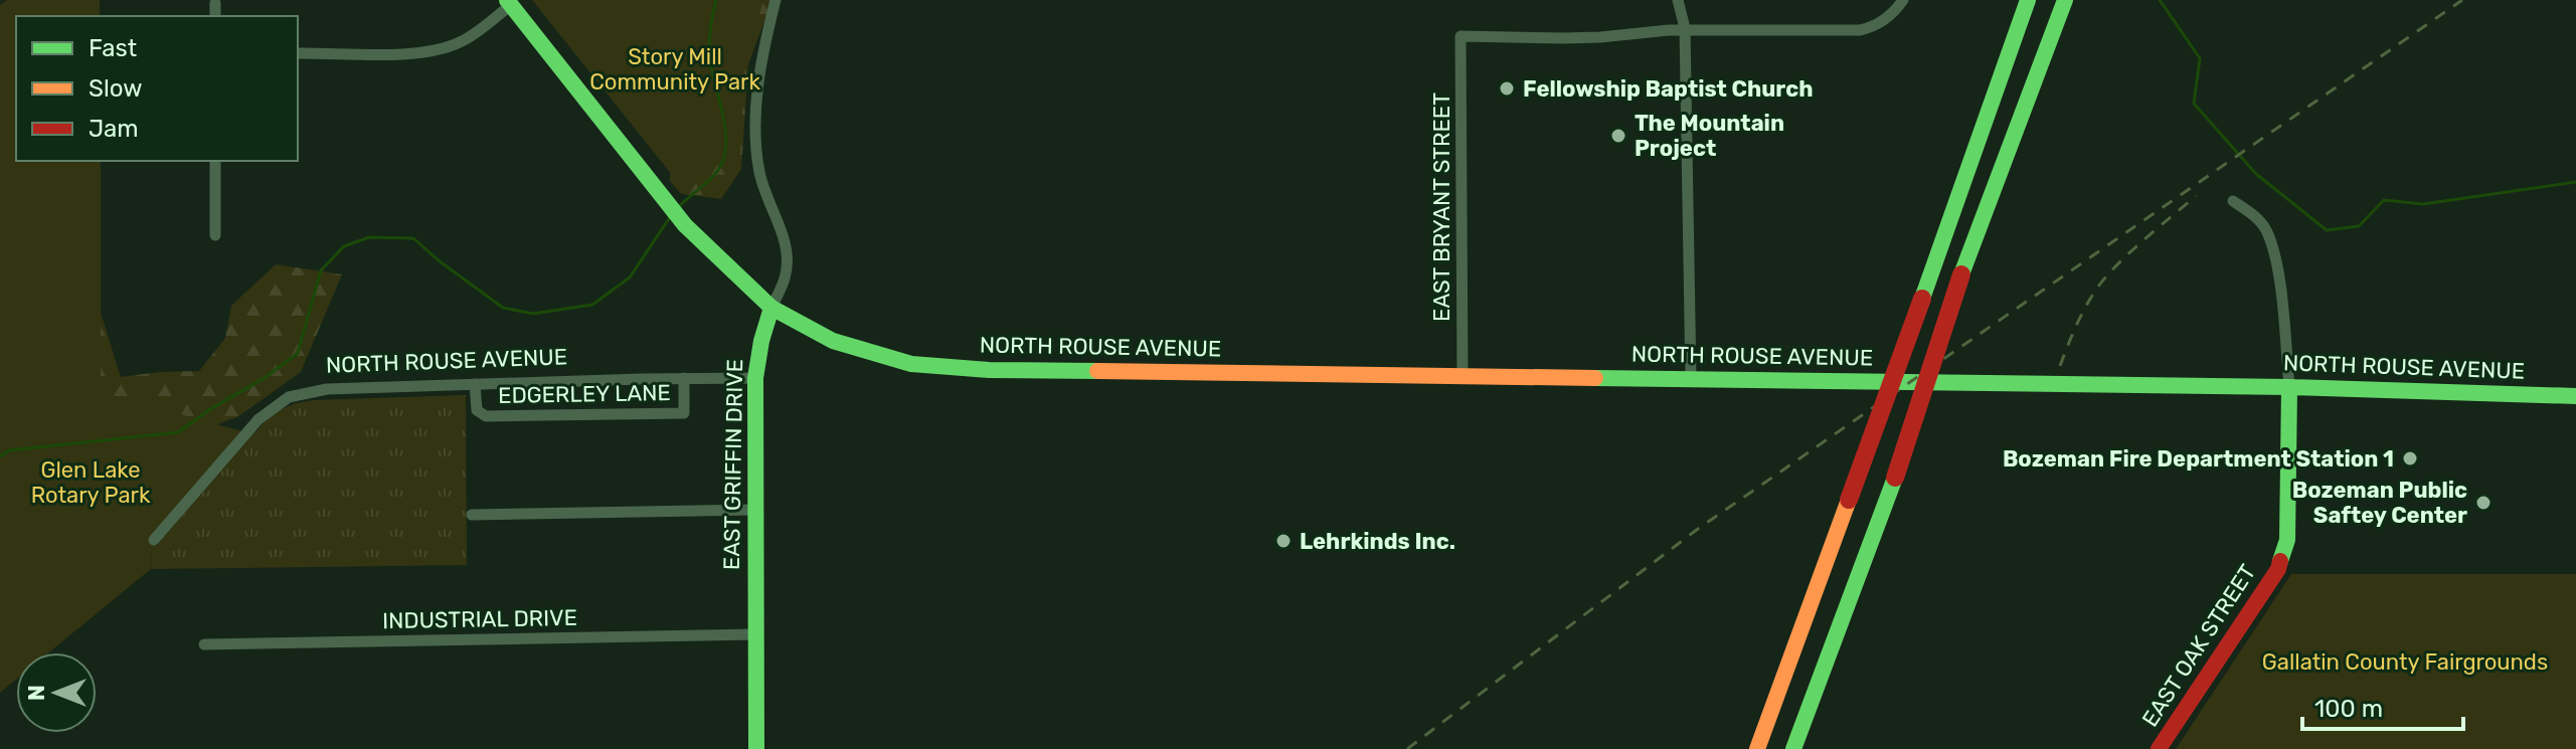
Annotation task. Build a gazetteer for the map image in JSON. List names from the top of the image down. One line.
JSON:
{"streets":{"main road":["NORTH ROUSE AVENUE","EAST GRIFFIN DRIVE","EAST OAK STREET"],"street":["EAST BRYANT STREET","EDGERLEY LANE","INDUSTRIAL DRIVE"]},"crossings":[["EAST BRYANT STREET","NORTH ROUSE AVENUE"],["NORTH ROUSE AVENUE","EDGERLEY LANE"],["NORTH ROUSE AVENUE","EAST GRIFFIN DRIVE"],["NORTH ROUSE AVENUE","EAST OAK STREET"],["EAST GRIFFIN DRIVE","INDUSTRIAL DRIVE"]],"parks":["Story Mill Community Park","Glen Lake Rotary Park","Gallatin County Fairgrounds"],"places":["Fellowship Baptist Church","The Mountain Project","Bozeman Fire Department Station 1","Bozeman Public Saftey Center","Lehrkinds Inc."],"legend":["Fast","Slow","Jam"],"scale_bar":"100 m","north":"left"}
